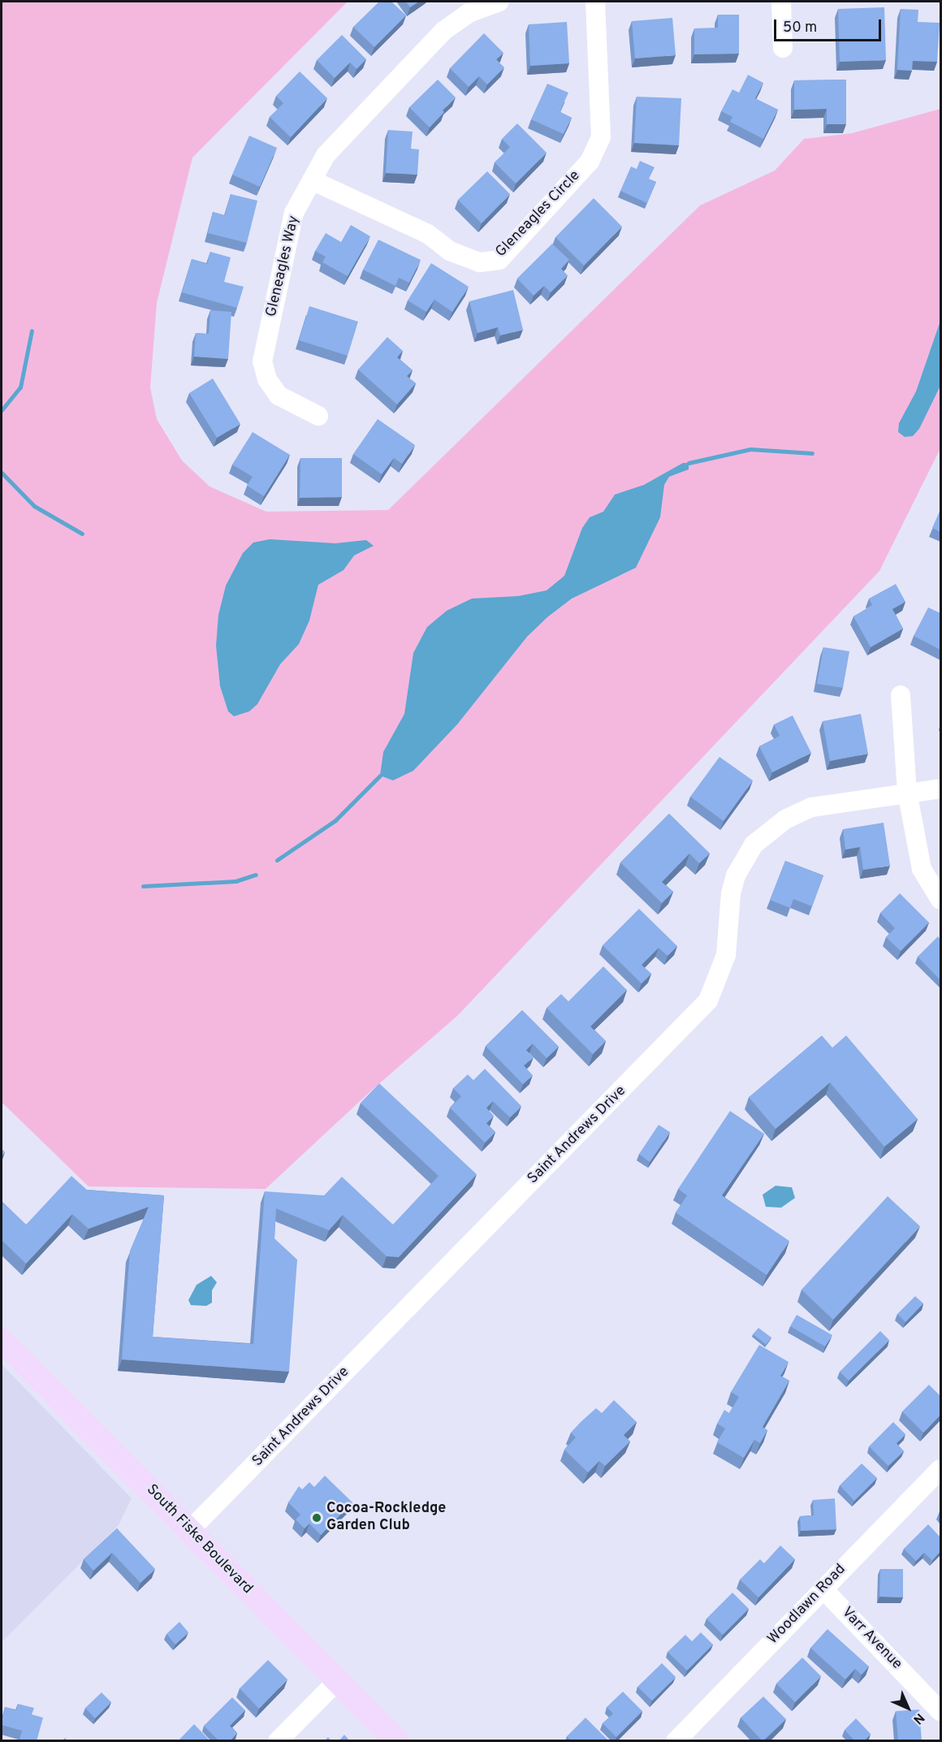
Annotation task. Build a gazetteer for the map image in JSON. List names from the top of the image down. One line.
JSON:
{"streets":{"main road":["South Fiske Boulevard"],"street":["Gleneagles Circle","Gleneagles Way","Saint Andrews Drive","Woodlawn Road","Varr Avenue"]},"crossings":[["Gleneagles Circle","Gleneagles Way"],["Saint Andrews Drive","South Fiske Boulevard"],["Woodlawn Road","Varr Avenue"]],"places":["Cocoa-Rockledge Garden Club"],"scale_bar":"50 m","north":"bottom right"}
